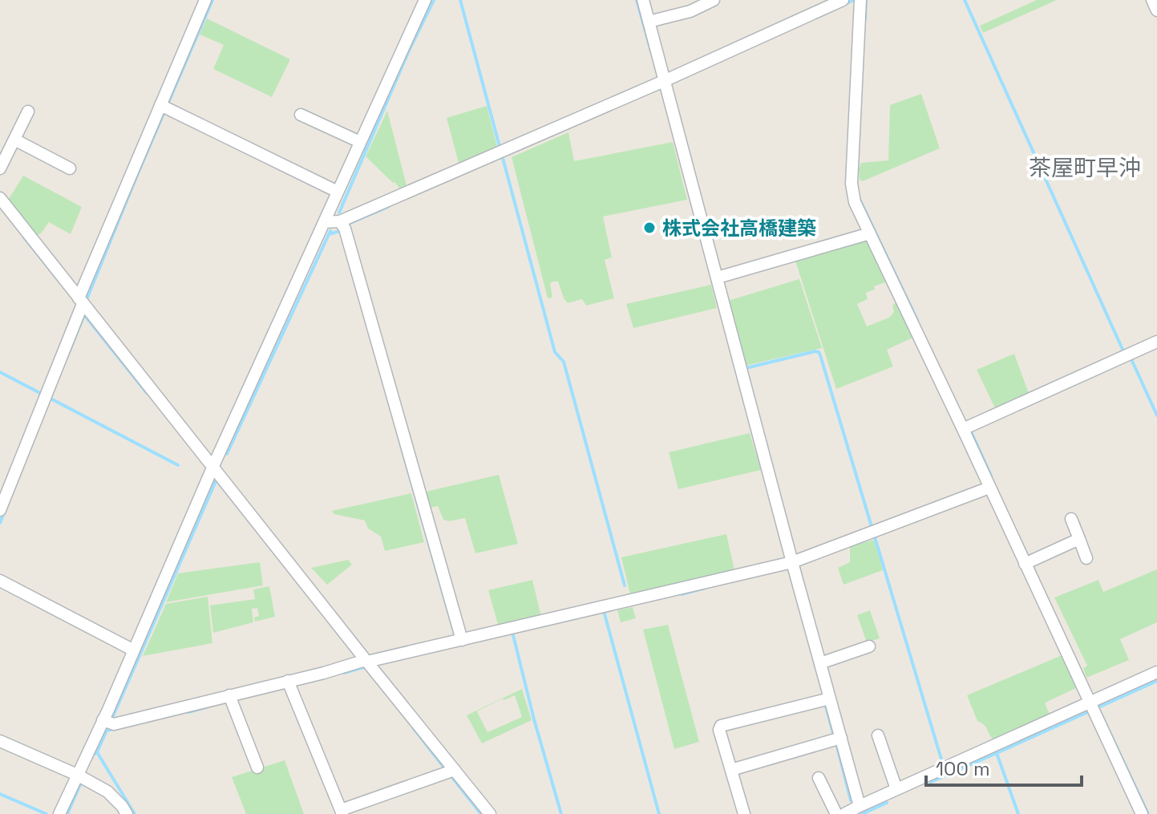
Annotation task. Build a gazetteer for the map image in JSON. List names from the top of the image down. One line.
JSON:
{"districts":["茶屋町早沖"],"places":["株式会社高橋建築"],"scale_bar":"100 m"}
